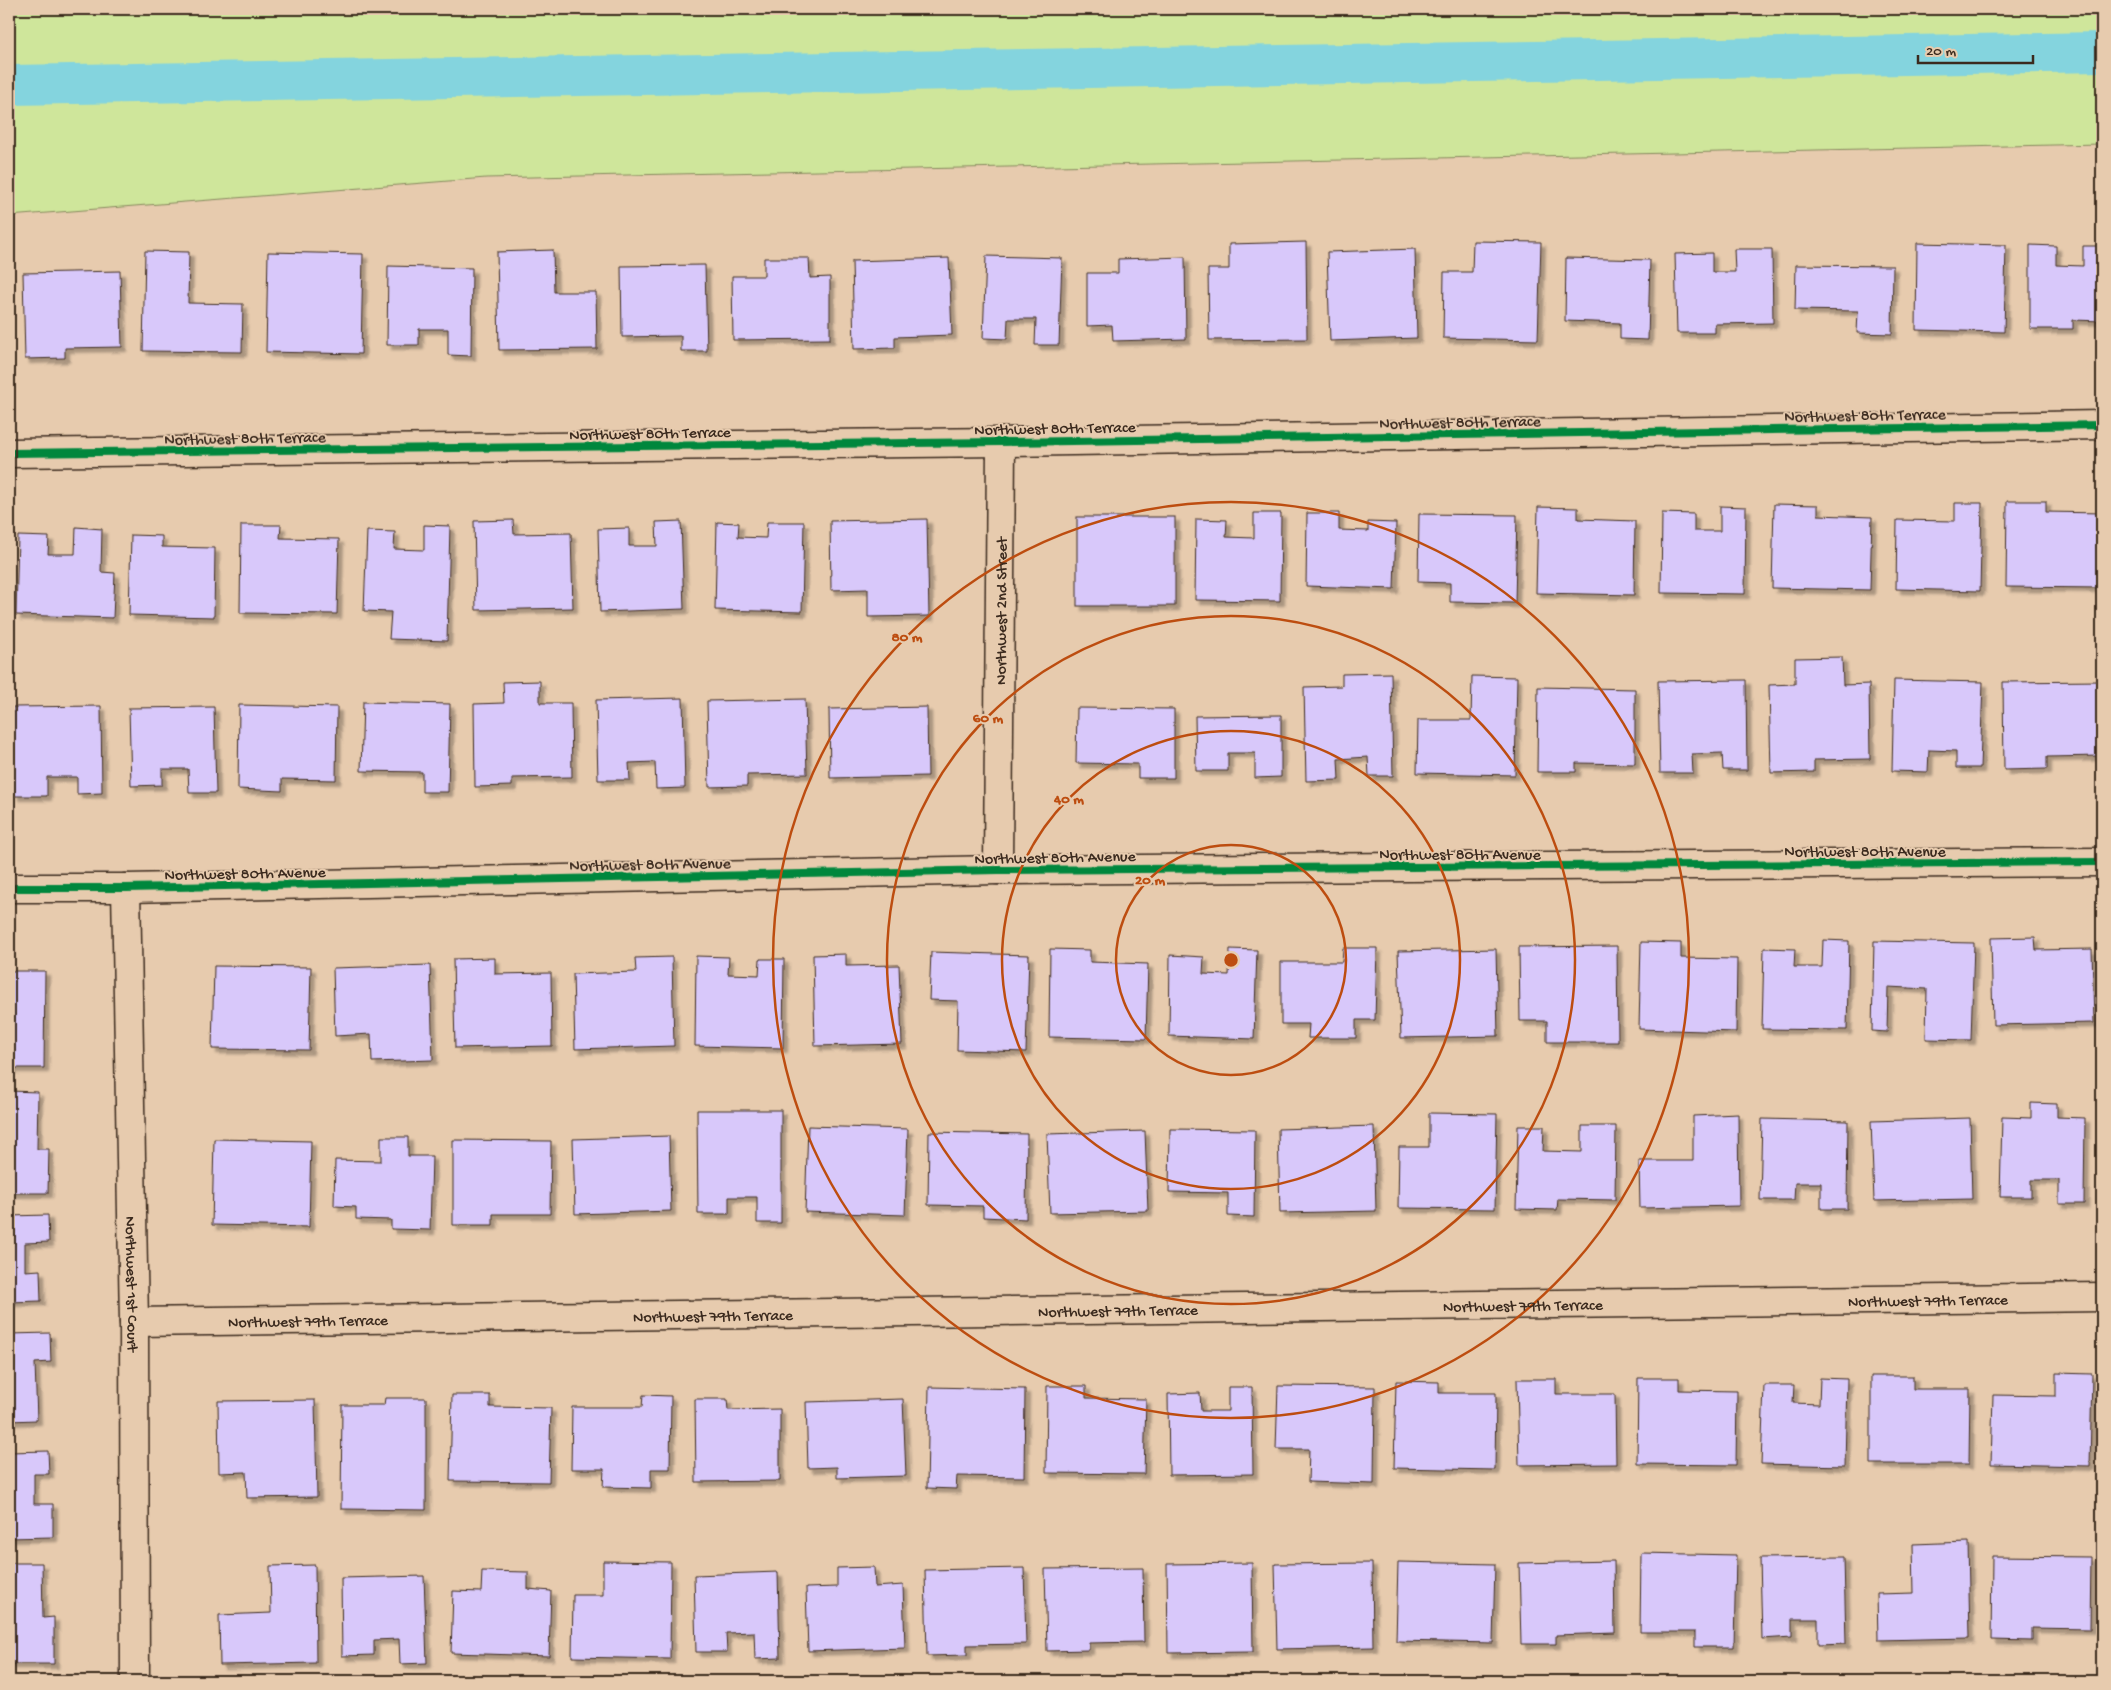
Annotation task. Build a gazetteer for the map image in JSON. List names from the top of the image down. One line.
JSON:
{"streets":{"street":["Northwest 80th Terrace","Northwest 2nd Street","Northwest 80th Avenue","Northwest 1st Court","Northwest 79th Terrace"]},"crossings":[["Northwest 80th Terrace","Northwest 2nd Street"],["Northwest 2nd Street","Northwest 80th Avenue"],["Northwest 80th Avenue","Northwest 1st Court"],["Northwest 1st Court","Northwest 79th Terrace"]],"scale_bar":"20 m","rings":["80 m","60 m","40 m","20 m"]}
